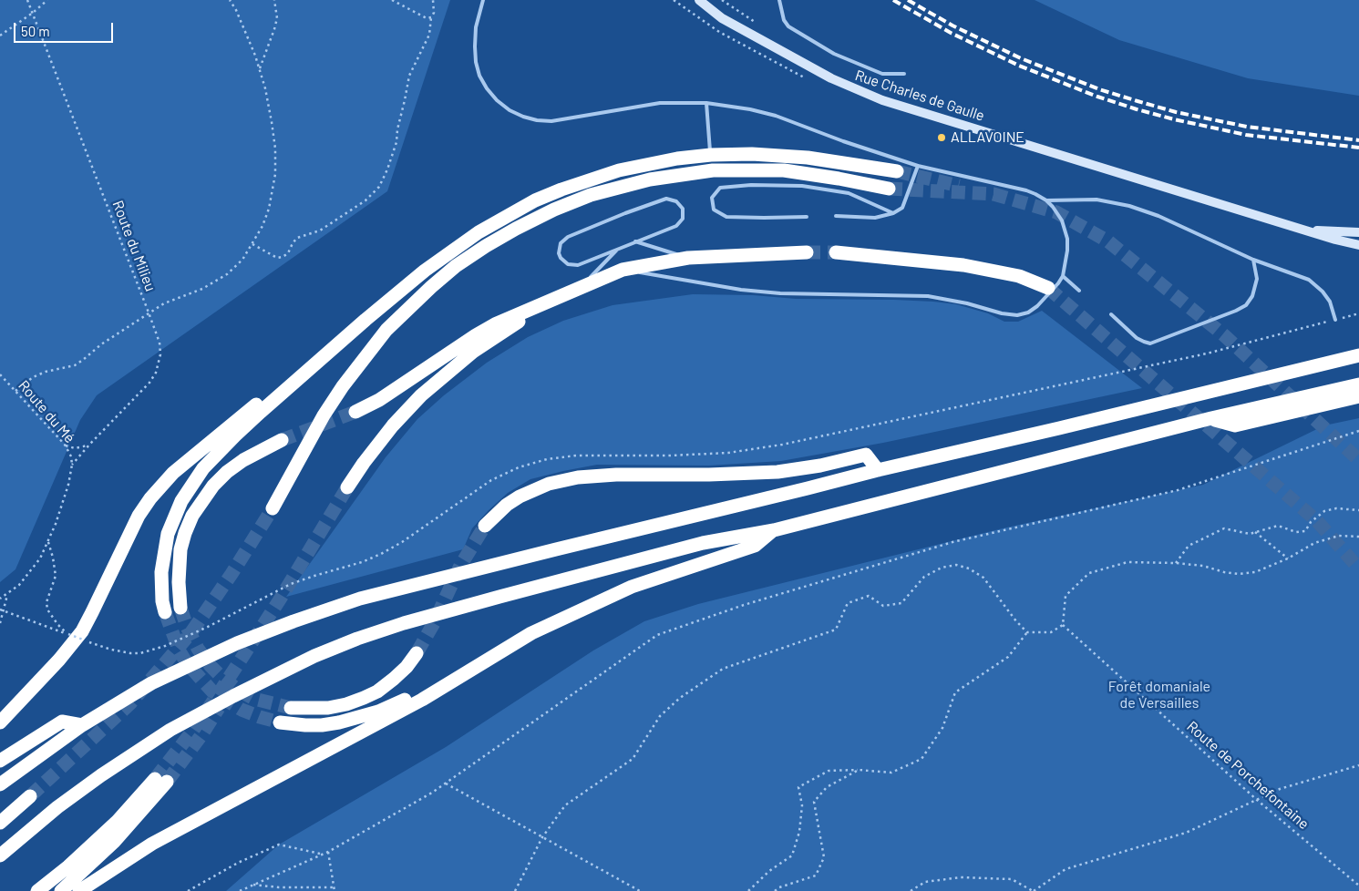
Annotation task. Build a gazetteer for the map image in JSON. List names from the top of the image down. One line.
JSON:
{"streets":{"main road":["Rue Charles de Gaulle"],"path":["Route du Milieu","Route du Mé","Route de Porchefontaine"]},"crossings":[["Route du Milieu","Route du Mé"]],"parks":["Forêt domaniale de Versailles"],"places":["ALLAVOINE"],"scale_bar":"50 m"}
